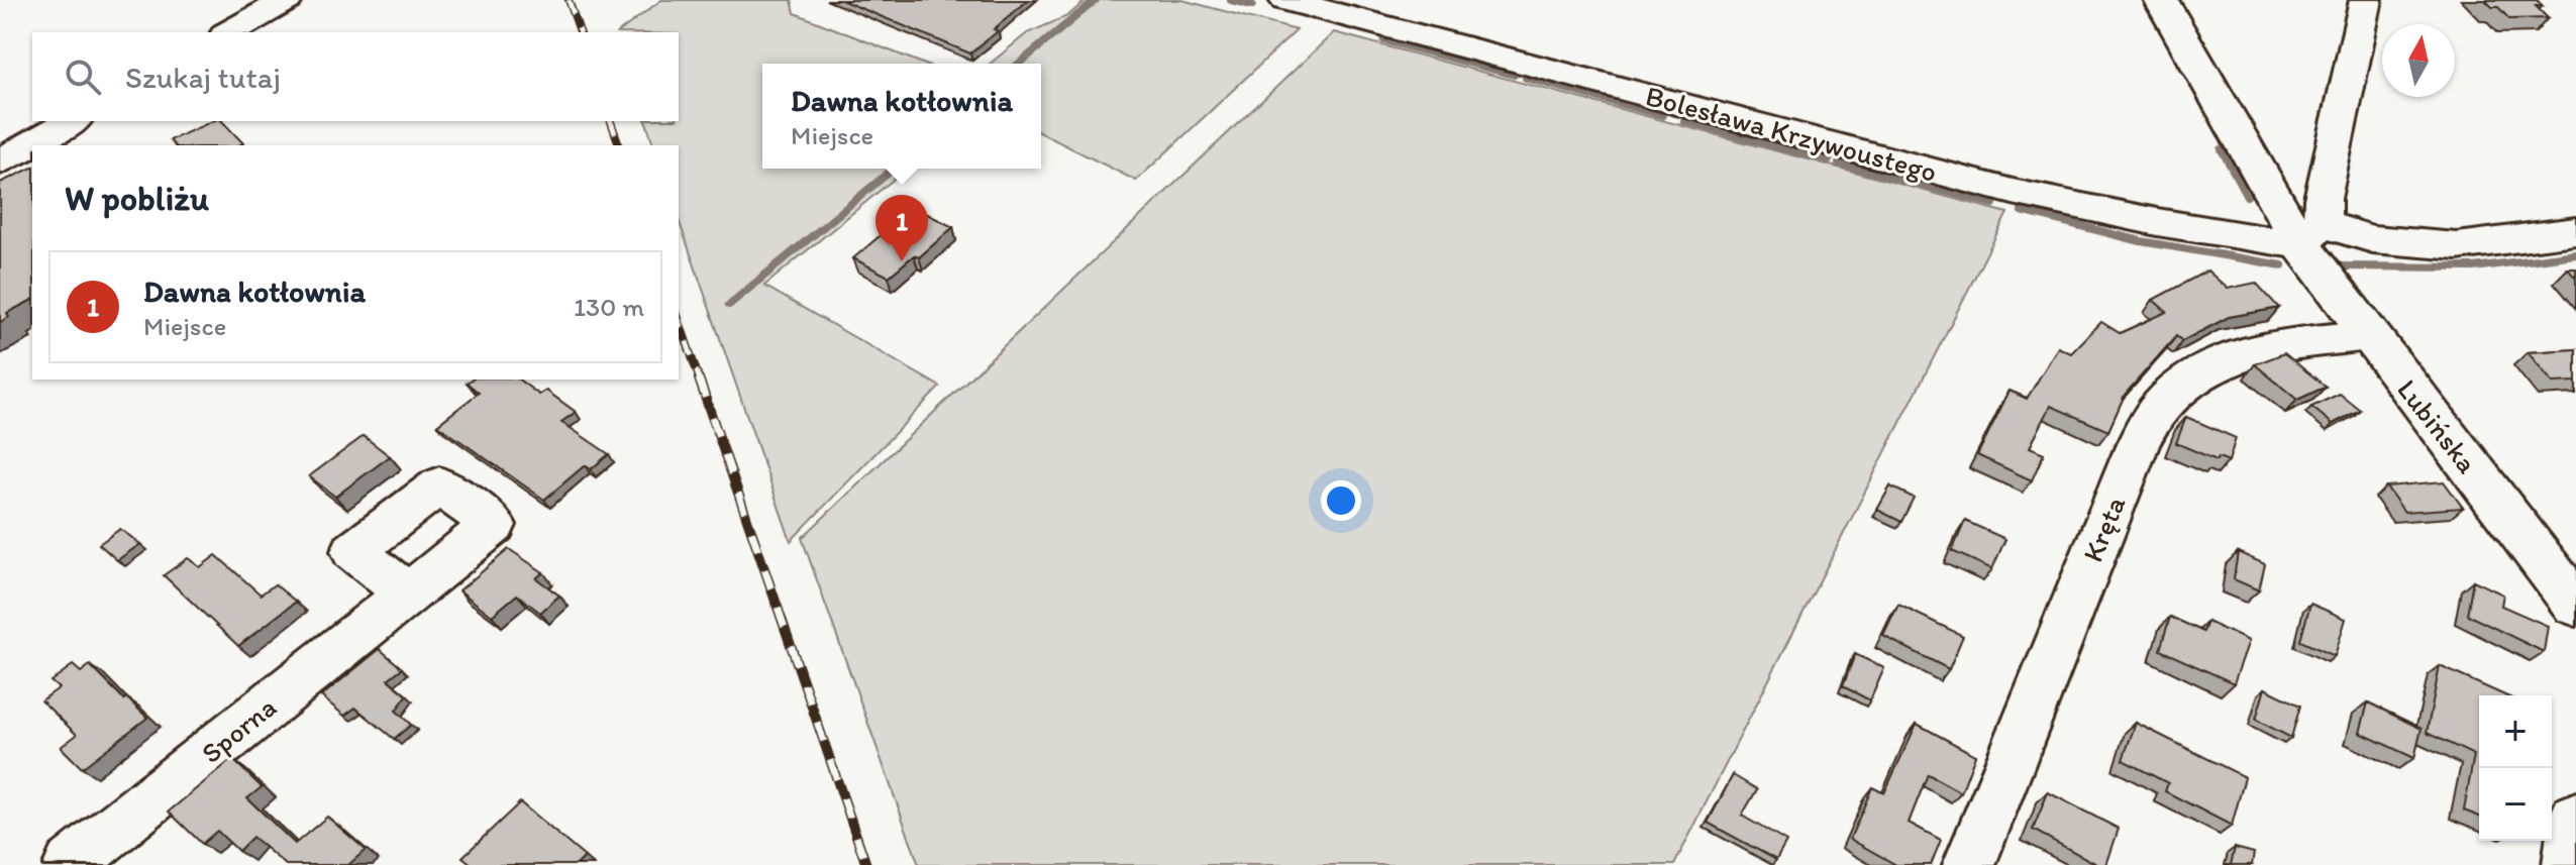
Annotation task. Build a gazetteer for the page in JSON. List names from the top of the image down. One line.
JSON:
{"streets":{"main road":["Lubińska"],"street":["Bolesława Krzywoustego","Kręta","Sporna"]},"crossings":[["Bolesława Krzywoustego","Lubińska"],["Lubińska","Kręta"]],"north":"top","page":{"search":"Szukaj tutaj","popup":["Dawna kotłownia","Miejsce"],"heading":"W pobliżu","pins":"1","list":[{"mark":"1","name":"Dawna kotłownia","note":"Miejsce","value":"130 m"}],"map_buttons":["+","−"]}}
